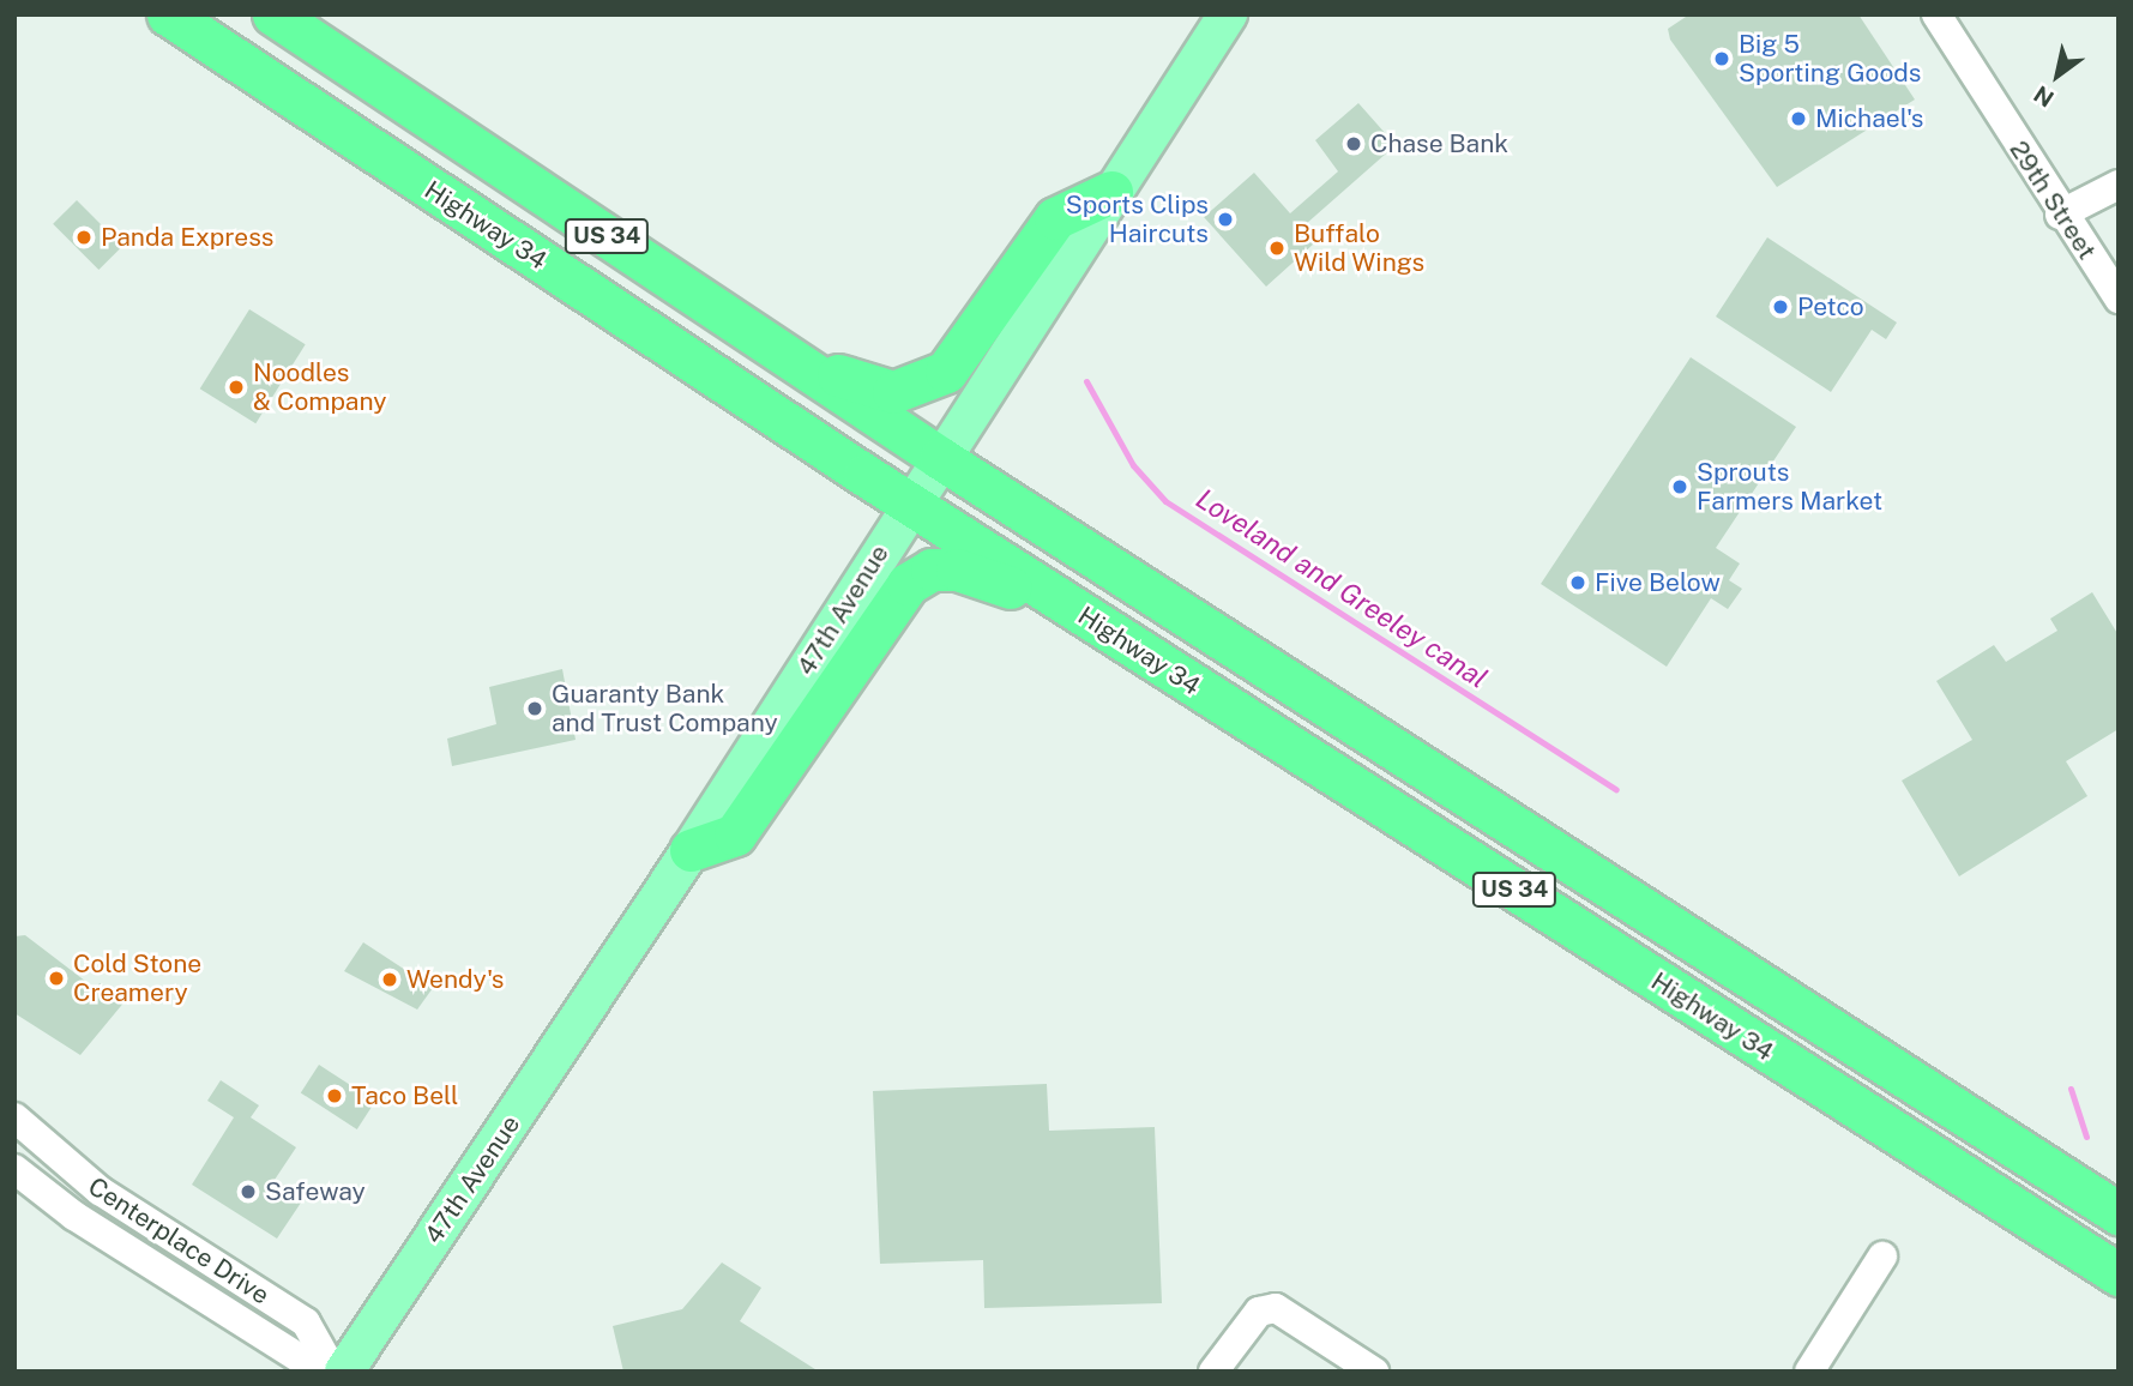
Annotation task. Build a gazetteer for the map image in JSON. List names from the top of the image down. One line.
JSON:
{"streets":{"highway":["Highway 34","US 34"],"main road":["47th Avenue"],"street":["29th Street","Centerplace Drive"]},"crossings":[["Highway 34","47th Avenue"],["US 34","47th Avenue"]],"water":["Loveland and Greeley canal"],"places":["Big 5 Sporting Goods","Michael's","Chase Bank","Sports Clips Haircuts","Panda Express","Buffalo Wild Wings","Petco","Noodles & Company","Sprouts Farmers Market","Five Below","Guaranty Bank and Trust Company","Cold Stone Creamery","Wendy's","Taco Bell","Safeway"],"north":"bottom left"}
